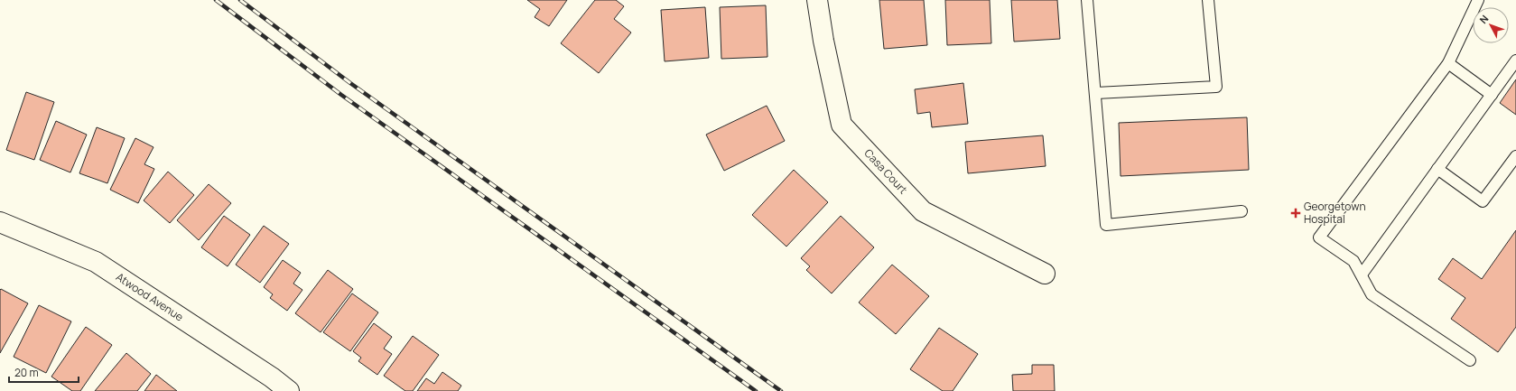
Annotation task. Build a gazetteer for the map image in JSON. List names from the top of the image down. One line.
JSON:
{"streets":{"street":["Casa Court","Atwood Avenue"]},"places":{"health":["Georgetown Hospital"]},"scale_bar":"20 m","north":"top left"}
